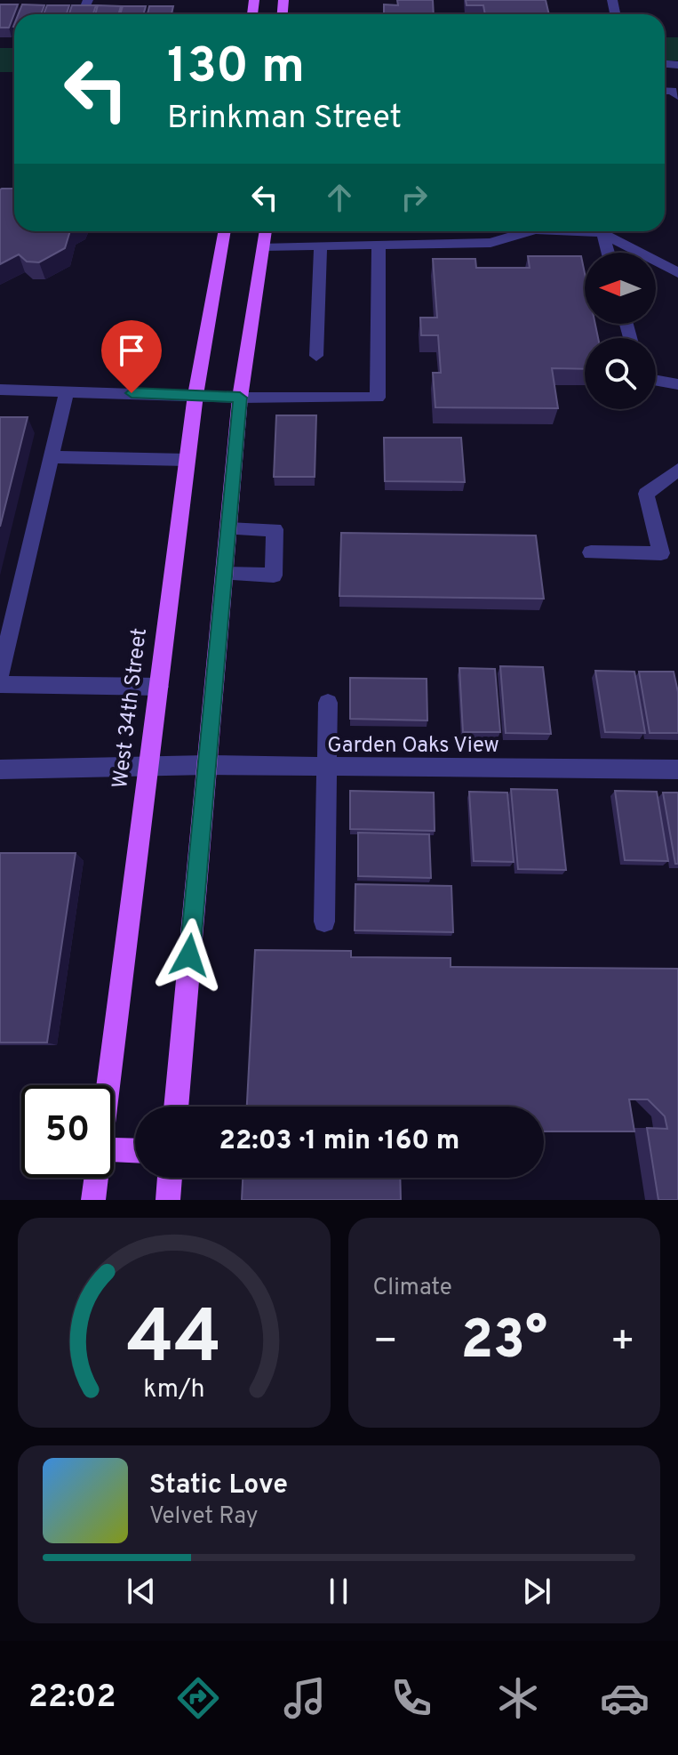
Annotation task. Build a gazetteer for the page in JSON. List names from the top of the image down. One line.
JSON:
{"streets":{"main road":["West 34th Street"],"street":["Garden Oaks View"]},"crossings":[["West 34th Street","Garden Oaks View"]],"north":"left","page":{"turn":["130 m","Brinkman Street"],"limit":"50","trip":"22:03 · 1 min · 160 m","tile":"Climate","heat":["−","23°","+"],"song":["Static Love","Velvet Ray"],"tabs":"22:02","gauge":["44","km/h"]}}
